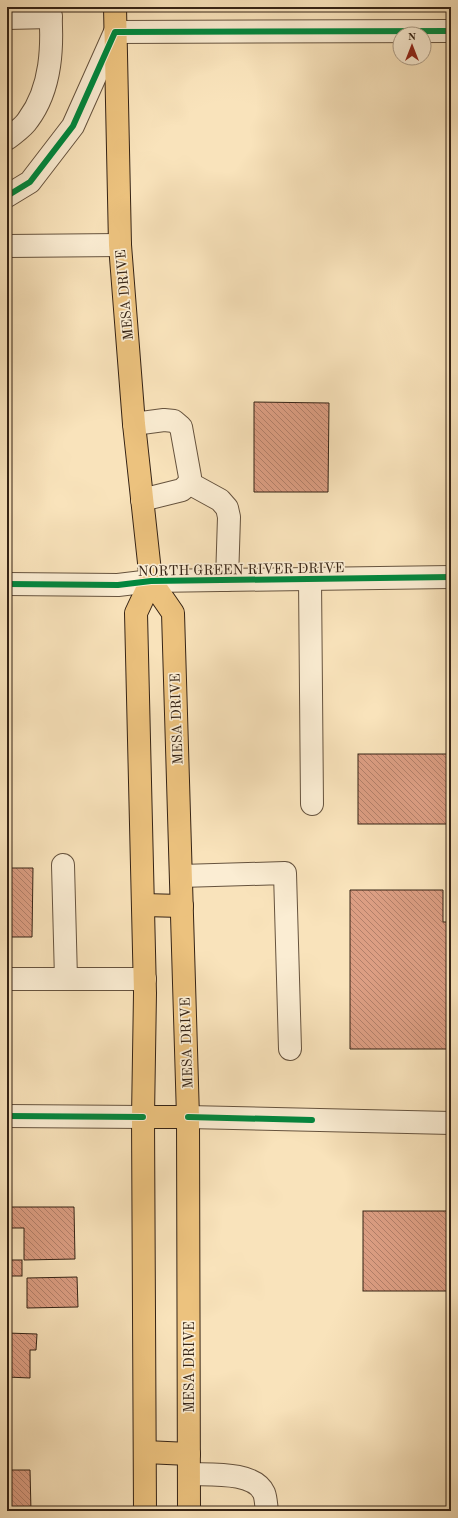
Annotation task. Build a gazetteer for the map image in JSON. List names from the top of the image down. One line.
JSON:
{"streets":{"main road":["MESA DRIVE"],"street":["NORTH GREEN RIVER DRIVE"]},"crossings":[["MESA DRIVE","NORTH GREEN RIVER DRIVE"]],"north":"top"}
